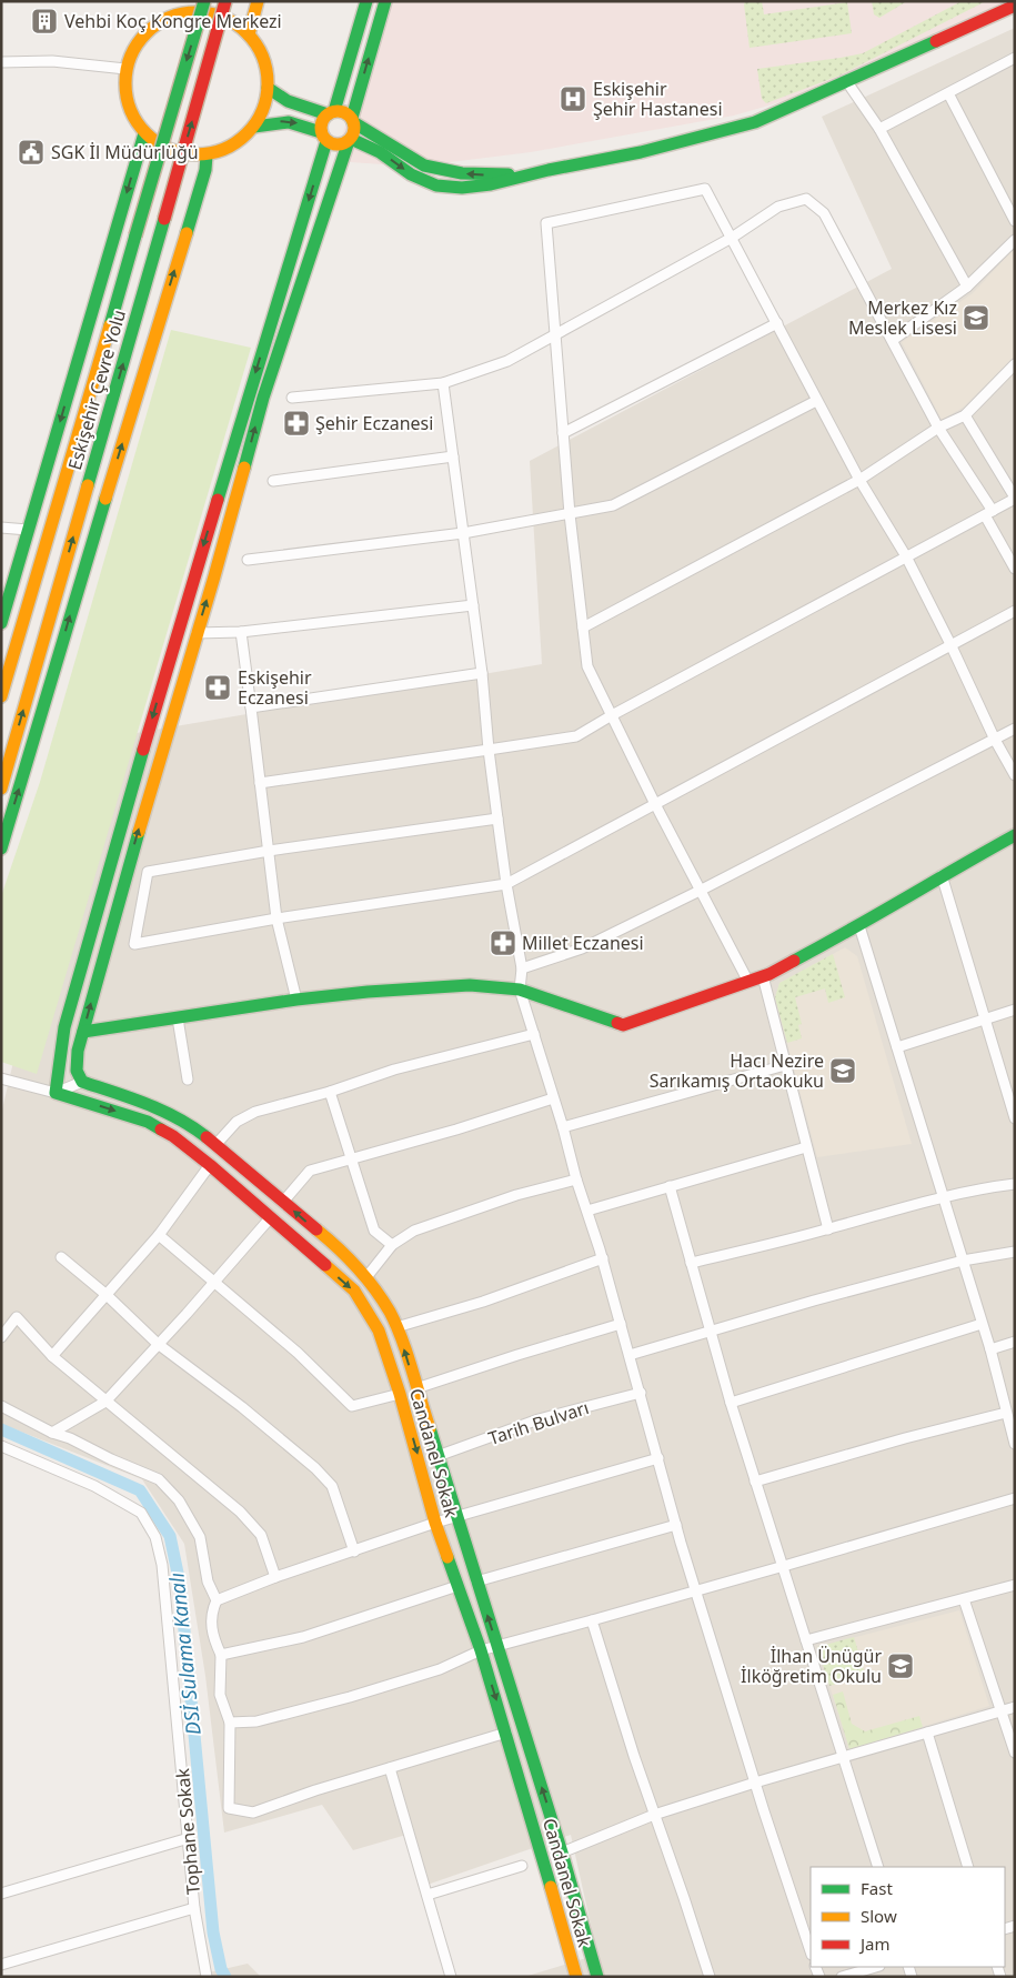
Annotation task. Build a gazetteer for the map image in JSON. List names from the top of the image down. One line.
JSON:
{"streets":{"main road":["Eskişehir Çevre Yolu","Candanel Sokak"],"street":["Tarih Bulvarı","Tophane Sokak"]},"water":["DSİ Sulama Kanalı"],"places":{"building":["Vehbi Koç Kongre Merkezi"],"hospital":["Eskişehir Şehir Hastanesi"],"public building":["SGK İl Müdürlüğü"],"school or university":["Merkez Kız Meslek Lisesi","Hacı Nezire Sarıkamış Ortaokuku","İlhan Ünügür İlköğretim Okulu"],"pharmacy":["Şehir Eczanesi","Eskişehir Eczanesi","Millet Eczanesi"]},"legend":["Fast","Slow","Jam"]}
